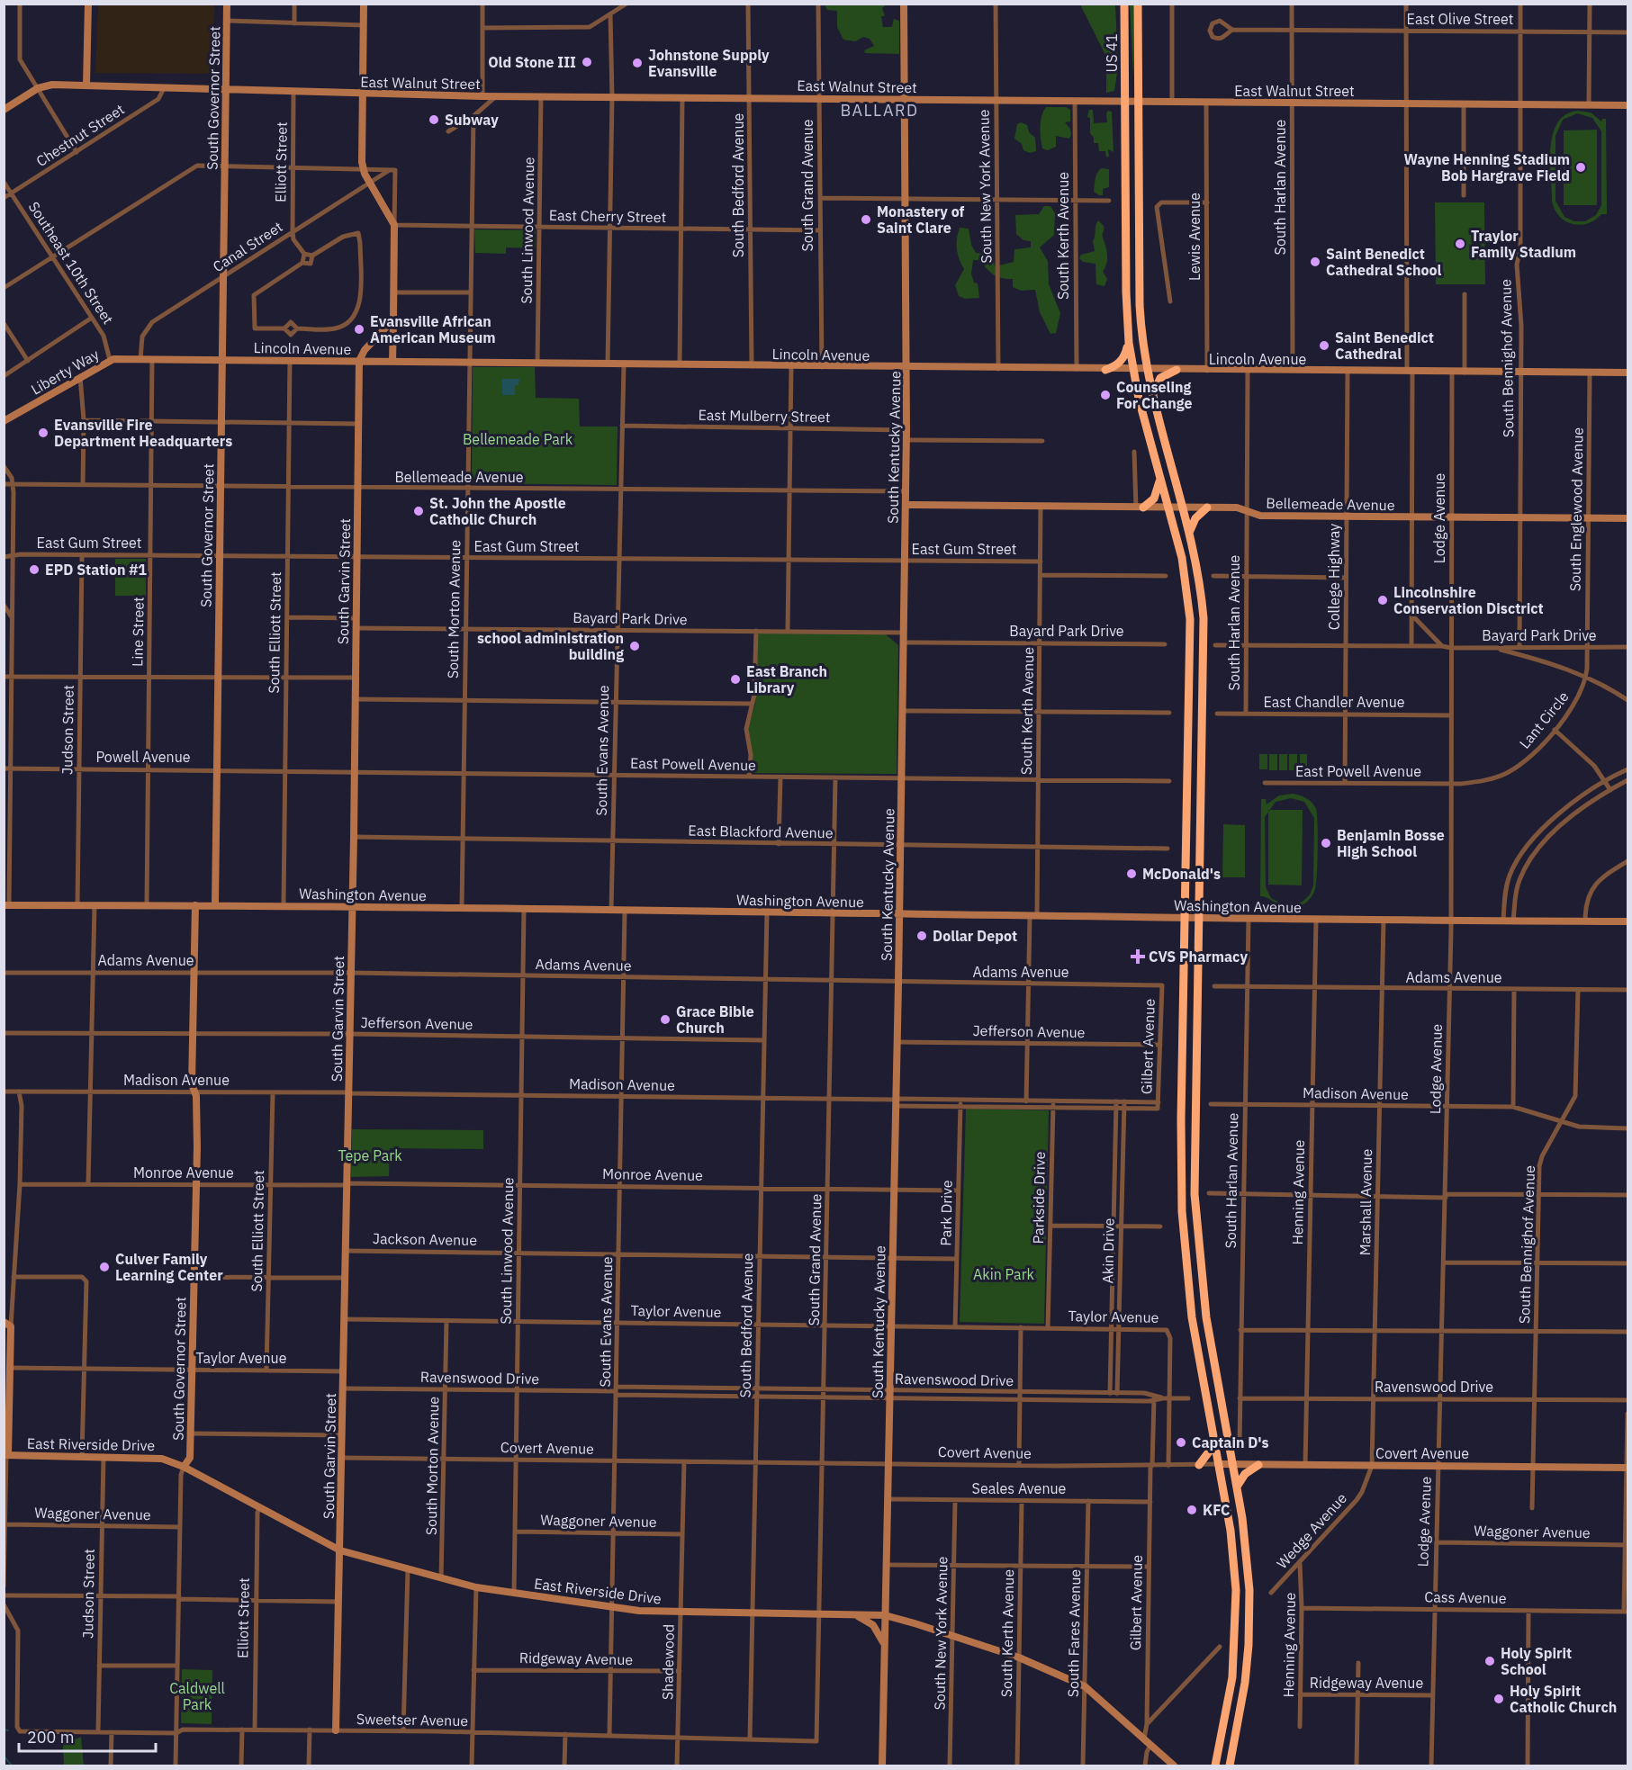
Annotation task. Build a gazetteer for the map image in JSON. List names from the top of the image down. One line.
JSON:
{"streets":{"highway":["US 41"],"street":["East Olive Street","East Walnut Street","South Governor Street","Chestnut Street","Elliott Street","South Bedford Avenue","South Grand Avenue","South New York Avenue","South Harlan Avenue","East Cherry Street","South Linwood Avenue","South Kerth Avenue","Lewis Avenue","Canal Street","Southeast 10th Street","Lincoln Avenue","South Bennighof Avenue","Liberty Way","East Mulberry Street","South Kentucky Avenue","Bellemeade Avenue","South Englewood Avenue","Lodge Avenue","East Gum Street","College Highway","South Garvin Street","South Morton Avenue","Bayard Park Drive","Line Street","South Elliott Street","East Chandler Avenue","Lant Circle","Judson Street","South Evans Avenue","Powell Avenue","East Powell Avenue","East Blackford Avenue","Washington Avenue","Adams Avenue","Jefferson Avenue","Gilbert Avenue","Madison Avenue","Monroe Avenue","Henning Avenue","Parkside Drive","Marshall Avenue","Park Drive","Jackson Avenue","Akin Drive","Taylor Avenue","Ravenswood Drive","East Riverside Drive","Covert Avenue","Seales Avenue","Waggoner Avenue","Wedge Avenue","Cass Avenue","South Fares Avenue","Ridgeway Avenue","Shadewood","Sweetser Avenue"]},"crossings":[["East Olive Street","South Harlan Avenue"],["East Olive Street","South Bennighof Avenue"],["US 41","East Walnut Street"],["US 41","Lincoln Avenue"],["US 41","Bellemeade Avenue"],["US 41","Washington Avenue"],["US 41","Covert Avenue"],["East Walnut Street","South Governor Street"],["East Walnut Street","Chestnut Street"],["East Walnut Street","Elliott Street"],["East Walnut Street","South Bedford Avenue"],["East Walnut Street","South Grand Avenue"],["East Walnut Street","South New York Avenue"],["East Walnut Street","South Harlan Avenue"],["East Walnut Street","South Linwood Avenue"],["East Walnut Street","South Kerth Avenue"],["East Walnut Street","Lewis Avenue"],["East Walnut Street","South Bennighof Avenue"],["East Walnut Street","South Kentucky Avenue"],["South Governor Street","Canal Street"],["South Governor Street","Lincoln Avenue"],["South Governor Street","Bellemeade Avenue"],["South Governor Street","East Gum Street"],["South Governor Street","Powell Avenue"],["South Governor Street","East Powell Avenue"],["South Governor Street","Washington Avenue"],["South Governor Street","Adams Avenue"],["South Governor Street","Jefferson Avenue"],["South Governor Street","Madison Avenue"],["South Governor Street","Monroe Avenue"],["South Governor Street","Taylor Avenue"],["South Governor Street","East Riverside Drive"],["South Governor Street","Waggoner Avenue"],["South Governor Street","Sweetser Avenue"],["Chestnut Street","Southeast 10th Street"],["Elliott Street","Canal Street"],["Elliott Street","East Riverside Drive"],["Elliott Street","Sweetser Avenue"],["South Bedford Avenue","East Cherry Street"],["South Bedford Avenue","Lincoln Avenue"],["South Bedford Avenue","Washington Avenue"],["South Bedford Avenue","Adams Avenue"],["South Bedford Avenue","Jefferson Avenue"],["South Bedford Avenue","Madison Avenue"],["South Bedford Avenue","Monroe Avenue"],["South Bedford Avenue","Jackson Avenue"],["South Bedford Avenue","Taylor Avenue"],["South Bedford Avenue","Ravenswood Drive"],["South Bedford Avenue","East Riverside Drive"],["South Bedford Avenue","Covert Avenue"],["South Bedford Avenue","Sweetser Avenue"],["South Grand Avenue","East Cherry Street"],["South Grand Avenue","Lincoln Avenue"],["South Grand Avenue","East Powell Avenue"],["South Grand Avenue","East Blackford Avenue"],["South Grand Avenue","Washington Avenue"],["South Grand Avenue","Adams Avenue"],["South Grand Avenue","Madison Avenue"],["South Grand Avenue","Monroe Avenue"],["South Grand Avenue","Jackson Avenue"],["South Grand Avenue","Taylor Avenue"],["South Grand Avenue","Ravenswood Drive"],["South Grand Avenue","East Riverside Drive"],["South Grand Avenue","Covert Avenue"],["South Grand Avenue","Sweetser Avenue"],["South New York Avenue","Lincoln Avenue"],["South New York Avenue","East Riverside Drive"],["South New York Avenue","Seales Avenue"],["South Harlan Avenue","Lincoln Avenue"],["South Harlan Avenue","Bellemeade Avenue"],["South Harlan Avenue","East Chandler Avenue"],["South Harlan Avenue","Washington Avenue"],["South Harlan Avenue","Adams Avenue"],["South Harlan Avenue","Madison Avenue"],["South Harlan Avenue","Ravenswood Drive"],["East Cherry Street","South Linwood Avenue"],["East Cherry Street","South Morton Avenue"],["South Linwood Avenue","Lincoln Avenue"],["South Linwood Avenue","Washington Avenue"],["South Linwood Avenue","Adams Avenue"],["South Linwood Avenue","Jefferson Avenue"],["South Linwood Avenue","Madison Avenue"],["South Linwood Avenue","Monroe Avenue"],["South Linwood Avenue","Jackson Avenue"],["South Linwood Avenue","Taylor Avenue"],["South Linwood Avenue","Ravenswood Drive"],["South Linwood Avenue","East Riverside Drive"],["South Linwood Avenue","Covert Avenue"],["South Linwood Avenue","Waggoner Avenue"],["South Kerth Avenue","Lincoln Avenue"],["South Kerth Avenue","Bellemeade Avenue"],["South Kerth Avenue","East Gum Street"],["South Kerth Avenue","Bayard Park Drive"],["South Kerth Avenue","East Powell Avenue"],["South Kerth Avenue","East Blackford Avenue"],["South Kerth Avenue","Washington Avenue"],["South Kerth Avenue","Adams Avenue"],["South Kerth Avenue","Jefferson Avenue"],["South Kerth Avenue","Madison Avenue"],["South Kerth Avenue","East Riverside Drive"],["South Kerth Avenue","Seales Avenue"],["Lewis Avenue","Lincoln Avenue"],["Canal Street","Lincoln Avenue"],["Southeast 10th Street","Lincoln Avenue"],["Southeast 10th Street","Liberty Way"],["Lincoln Avenue","South Bennighof Avenue"],["Lincoln Avenue","Liberty Way"],["Lincoln Avenue","South Kentucky Avenue"],["Lincoln Avenue","South Englewood Avenue"],["Lincoln Avenue","Lodge Avenue"],["Lincoln Avenue","College Highway"],["Lincoln Avenue","South Garvin Street"],["Lincoln Avenue","South Morton Avenue"],["Lincoln Avenue","Line Street"],["Lincoln Avenue","South Elliott Street"],["Lincoln Avenue","South Evans Avenue"],["South Bennighof Avenue","Bellemeade Avenue"],["South Bennighof Avenue","Bayard Park Drive"],["South Bennighof Avenue","Adams Avenue"],["South Bennighof Avenue","Madison Avenue"],["South Bennighof Avenue","Ravenswood Drive"],["South Bennighof Avenue","Covert Avenue"],["East Mulberry Street","South Kentucky Avenue"],["East Mulberry Street","South Evans Avenue"],["South Kentucky Avenue","Bellemeade Avenue"],["South Kentucky Avenue","East Gum Street"],["South Kentucky Avenue","Bayard Park Drive"],["South Kentucky Avenue","East Powell Avenue"],["South Kentucky Avenue","East Blackford Avenue"],["South Kentucky Avenue","Washington Avenue"],["South Kentucky Avenue","Adams Avenue"],["South Kentucky Avenue","Jefferson Avenue"],["South Kentucky Avenue","Madison Avenue"],["South Kentucky Avenue","Monroe Avenue"],["South Kentucky Avenue","Jackson Avenue"],["South Kentucky Avenue","Taylor Avenue"],["South Kentucky Avenue","Ravenswood Drive"],["South Kentucky Avenue","East Riverside Drive"],["South Kentucky Avenue","Covert Avenue"],["South Kentucky Avenue","Seales Avenue"],["Bellemeade Avenue","South Englewood Avenue"],["Bellemeade Avenue","Lodge Avenue"],["Bellemeade Avenue","College Highway"],["Bellemeade Avenue","South Garvin Street"],["Bellemeade Avenue","South Morton Avenue"],["Bellemeade Avenue","Line Street"],["Bellemeade Avenue","South Elliott Street"],["Bellemeade Avenue","South Evans Avenue"],["South Englewood Avenue","Bayard Park Drive"],["South Englewood Avenue","Lant Circle"],["Lodge Avenue","Bayard Park Drive"],["Lodge Avenue","East Chandler Avenue"],["Lodge Avenue","Lant Circle"],["Lodge Avenue","East Powell Avenue"],["Lodge Avenue","Washington Avenue"],["Lodge Avenue","Adams Avenue"],["Lodge Avenue","Madison Avenue"],["Lodge Avenue","Ravenswood Drive"],["Lodge Avenue","Covert Avenue"],["Lodge Avenue","Waggoner Avenue"],["Lodge Avenue","Cass Avenue"],["Lodge Avenue","Ridgeway Avenue"],["East Gum Street","South Garvin Street"],["East Gum Street","South Morton Avenue"],["East Gum Street","Line Street"],["East Gum Street","South Elliott Street"],["East Gum Street","Judson Street"],["East Gum Street","South Evans Avenue"],["College Highway","East Chandler Avenue"],["College Highway","East Powell Avenue"],["South Garvin Street","Bayard Park Drive"],["South Garvin Street","East Powell Avenue"],["South Garvin Street","East Blackford Avenue"],["South Garvin Street","Washington Avenue"],["South Garvin Street","Adams Avenue"],["South Garvin Street","Jefferson Avenue"],["South Garvin Street","Madison Avenue"],["South Garvin Street","Monroe Avenue"],["South Garvin Street","Jackson Avenue"],["South Garvin Street","Taylor Avenue"],["South Garvin Street","Ravenswood Drive"],["South Garvin Street","East Riverside Drive"],["South Garvin Street","Covert Avenue"],["South Garvin Street","Sweetser Avenue"],["South Morton Avenue","Bayard Park Drive"],["South Morton Avenue","East Powell Avenue"],["South Morton Avenue","East Blackford Avenue"],["South Morton Avenue","Washington Avenue"],["South Morton Avenue","Taylor Avenue"],["South Morton Avenue","Ravenswood Drive"],["South Morton Avenue","East Riverside Drive"],["South Morton Avenue","Covert Avenue"],["Bayard Park Drive","Lant Circle"],["Bayard Park Drive","South Evans Avenue"],["Line Street","Powell Avenue"],["Line Street","Washington Avenue"],["South Elliott Street","East Powell Avenue"],["South Elliott Street","Washington Avenue"],["South Elliott Street","Madison Avenue"],["South Elliott Street","Monroe Avenue"],["South Elliott Street","Taylor Avenue"],["Lant Circle","East Powell Avenue"],["Judson Street","Powell Avenue"],["Judson Street","Washington Avenue"],["Judson Street","East Riverside Drive"],["Judson Street","Waggoner Avenue"],["Judson Street","Sweetser Avenue"],["South Evans Avenue","East Powell Avenue"],["South Evans Avenue","East Blackford Avenue"],["South Evans Avenue","Washington Avenue"],["South Evans Avenue","Adams Avenue"],["South Evans Avenue","Jefferson Avenue"],["South Evans Avenue","Madison Avenue"],["South Evans Avenue","Monroe Avenue"],["South Evans Avenue","Jackson Avenue"],["South Evans Avenue","Taylor Avenue"],["South Evans Avenue","Ravenswood Drive"],["South Evans Avenue","East Riverside Drive"],["South Evans Avenue","Covert Avenue"],["South Evans Avenue","Waggoner Avenue"],["South Evans Avenue","Ridgeway Avenue"],["South Evans Avenue","Sweetser Avenue"],["Powell Avenue","East Powell Avenue"],["Washington Avenue","Henning Avenue"],["Washington Avenue","Marshall Avenue"],["Adams Avenue","Gilbert Avenue"],["Adams Avenue","Henning Avenue"],["Adams Avenue","Marshall Avenue"],["Jefferson Avenue","Gilbert Avenue"],["Gilbert Avenue","Madison Avenue"],["Gilbert Avenue","Ravenswood Drive"],["Gilbert Avenue","East Riverside Drive"],["Gilbert Avenue","Covert Avenue"],["Gilbert Avenue","Seales Avenue"],["Madison Avenue","Henning Avenue"],["Madison Avenue","Parkside Drive"],["Madison Avenue","Marshall Avenue"],["Madison Avenue","Park Drive"],["Madison Avenue","Akin Drive"],["Monroe Avenue","Park Drive"],["Henning Avenue","Ravenswood Drive"],["Henning Avenue","Covert Avenue"],["Henning Avenue","Wedge Avenue"],["Henning Avenue","Cass Avenue"],["Henning Avenue","Ridgeway Avenue"],["Parkside Drive","Taylor Avenue"],["Marshall Avenue","Ravenswood Drive"],["Marshall Avenue","Covert Avenue"],["Marshall Avenue","Wedge Avenue"],["Park Drive","Jackson Avenue"],["Park Drive","Taylor Avenue"],["Akin Drive","Taylor Avenue"],["Akin Drive","Ravenswood Drive"],["Taylor Avenue","Ravenswood Drive"],["East Riverside Drive","South Fares Avenue"],["East Riverside Drive","Shadewood"],["Covert Avenue","Shadewood"],["Seales Avenue","South Fares Avenue"],["Waggoner Avenue","Shadewood"],["Ridgeway Avenue","Shadewood"],["Shadewood","Sweetser Avenue"]],"districts":["BALLARD"],"parks":["Bellemeade Park","Tepe Park","Akin Park","Caldwell Park"],"places":{"other":["Old Stone III","Johnstone Supply Evansville","Subway","Wayne Henning Stadium Bob Hargrave Field","Monastery of Saint Clare","Traylor Family Stadium","Saint Benedict Cathedral School","Evansville African American Museum","Saint Benedict Cathedral","Counseling For Change","Evansville Fire Department Headquarters","St. John the Apostle Catholic Church","EPD Station #1","Lincolnshire Conservation Disctrict","school administration building","East Branch Library","Benjamin Bosse High School","McDonald's","Dollar Depot","Grace Bible Church","Culver Family Learning Center","Captain D's","KFC","Holy Spirit School","Holy Spirit Catholic Church"],"health":["CVS Pharmacy"]},"scale_bar":"200 m"}
